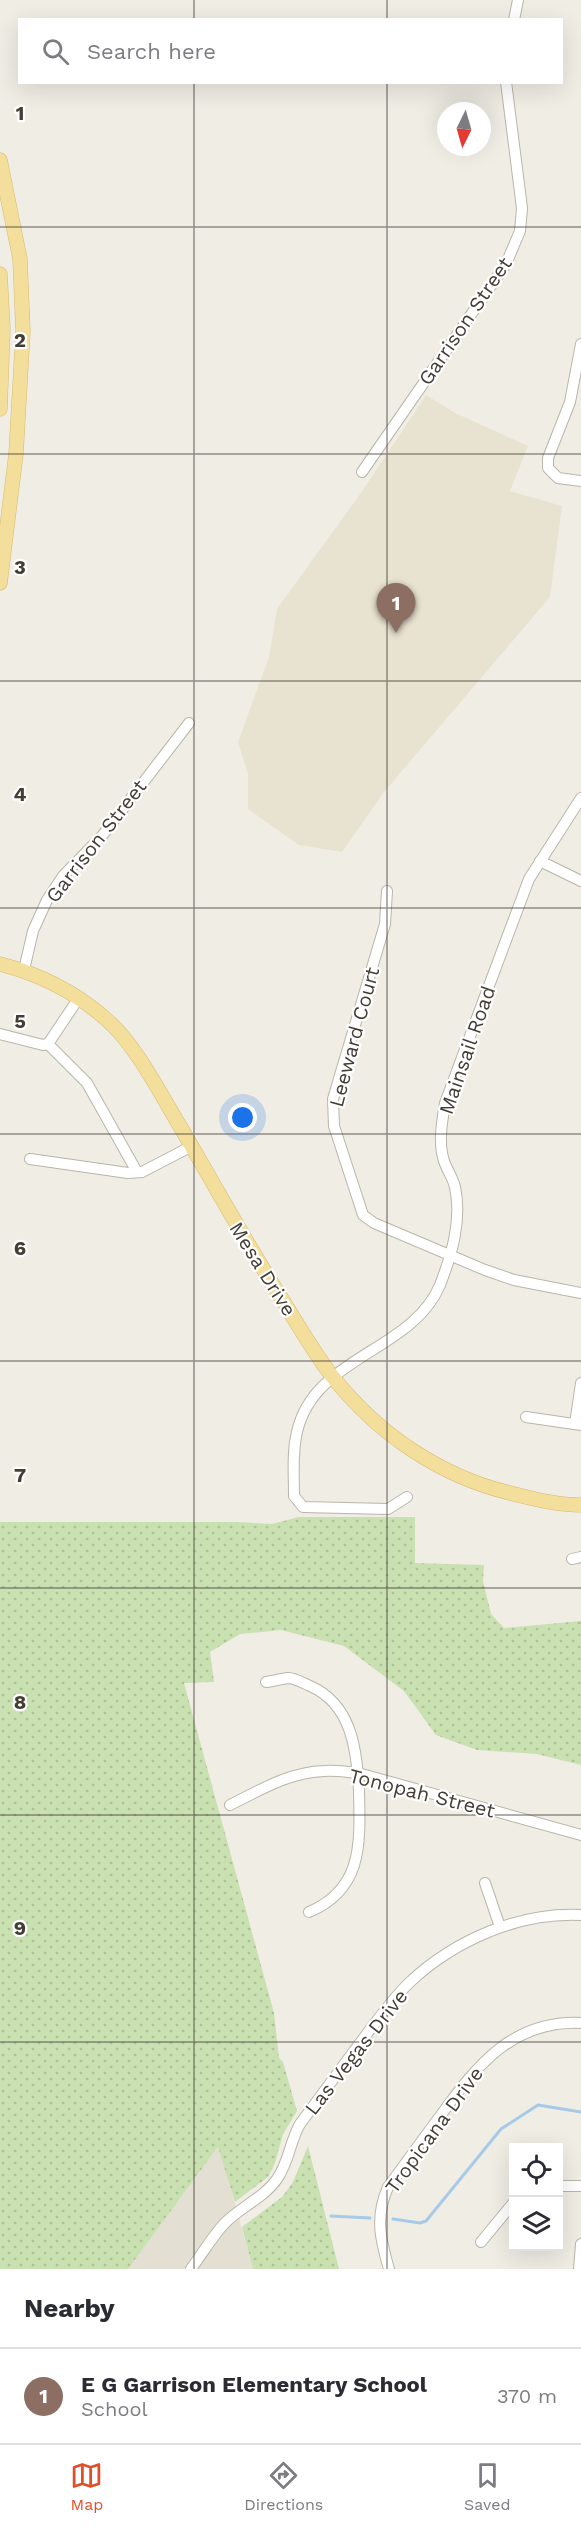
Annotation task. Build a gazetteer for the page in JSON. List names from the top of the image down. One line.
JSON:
{"streets":{"main road":["Mesa Drive"],"street":["Garrison Street","Leeward Court","Mainsail Road","Tonopah Street","Las Vegas Drive","Tropicana Drive"]},"crossings":[["Garrison Street","Mesa Drive"],["Leeward Court","Mainsail Road"],["Mainsail Road","Mesa Drive"]],"north":"bottom","page":{"search":"Search here","pins":"1","heading":"Nearby","list":[{"mark":"1","name":"E G Garrison Elementary School","note":"School","value":"370 m"}],"nav":["Map","Directions","Saved"]},"grid":{"rows":["1","2","3","4","5","6","7","8","9"]}}
